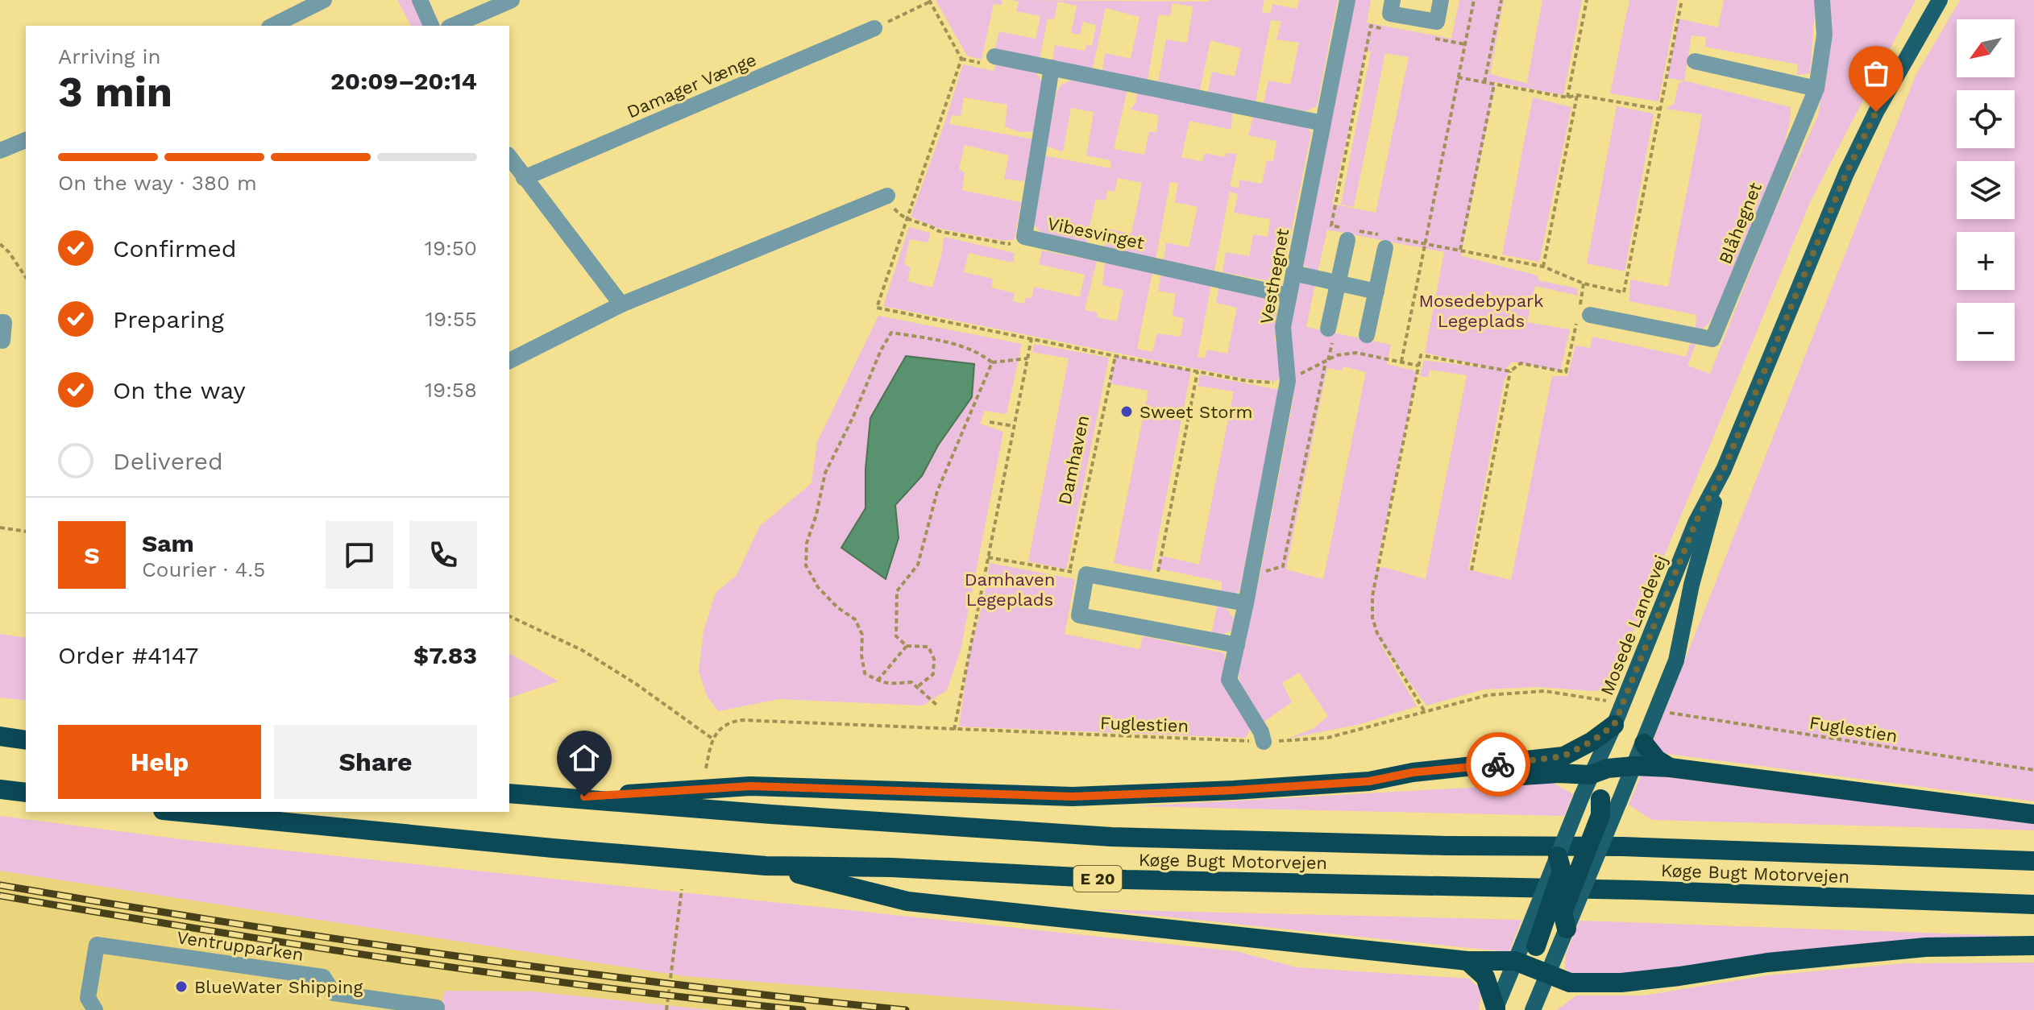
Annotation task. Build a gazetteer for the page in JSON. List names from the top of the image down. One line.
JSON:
{"streets":{"highway":["Køge Bugt Motorvejen","E 20"],"main road":["Mosede Landevej"],"street":["Damager Vænge","Blåhegnet","Vibesvinget","Vesthegnet","Ventrupparken"],"path":["Damhaven","Fuglestien"]},"crossings":[["Vibesvinget","Vesthegnet"],["Vesthegnet","Fuglestien"]],"parks":["Mosedebypark Legeplads","Damhaven Legeplads"],"places":["Sweet Storm","BlueWater Shipping"],"north":"bottom left","page":{"map_buttons":["+","−"],"heading":["3 min","Arriving in","20:09–20:14"],"panel":["Sam","Courier · 4.5","Order #4147","$7.83"],"bar":"On the way · 380 m","list":[["Confirmed","19:50"],["Preparing","19:55"],["On the way","19:58"],"Delivered"],"round":"S","buttons":["Help","Share"]}}
